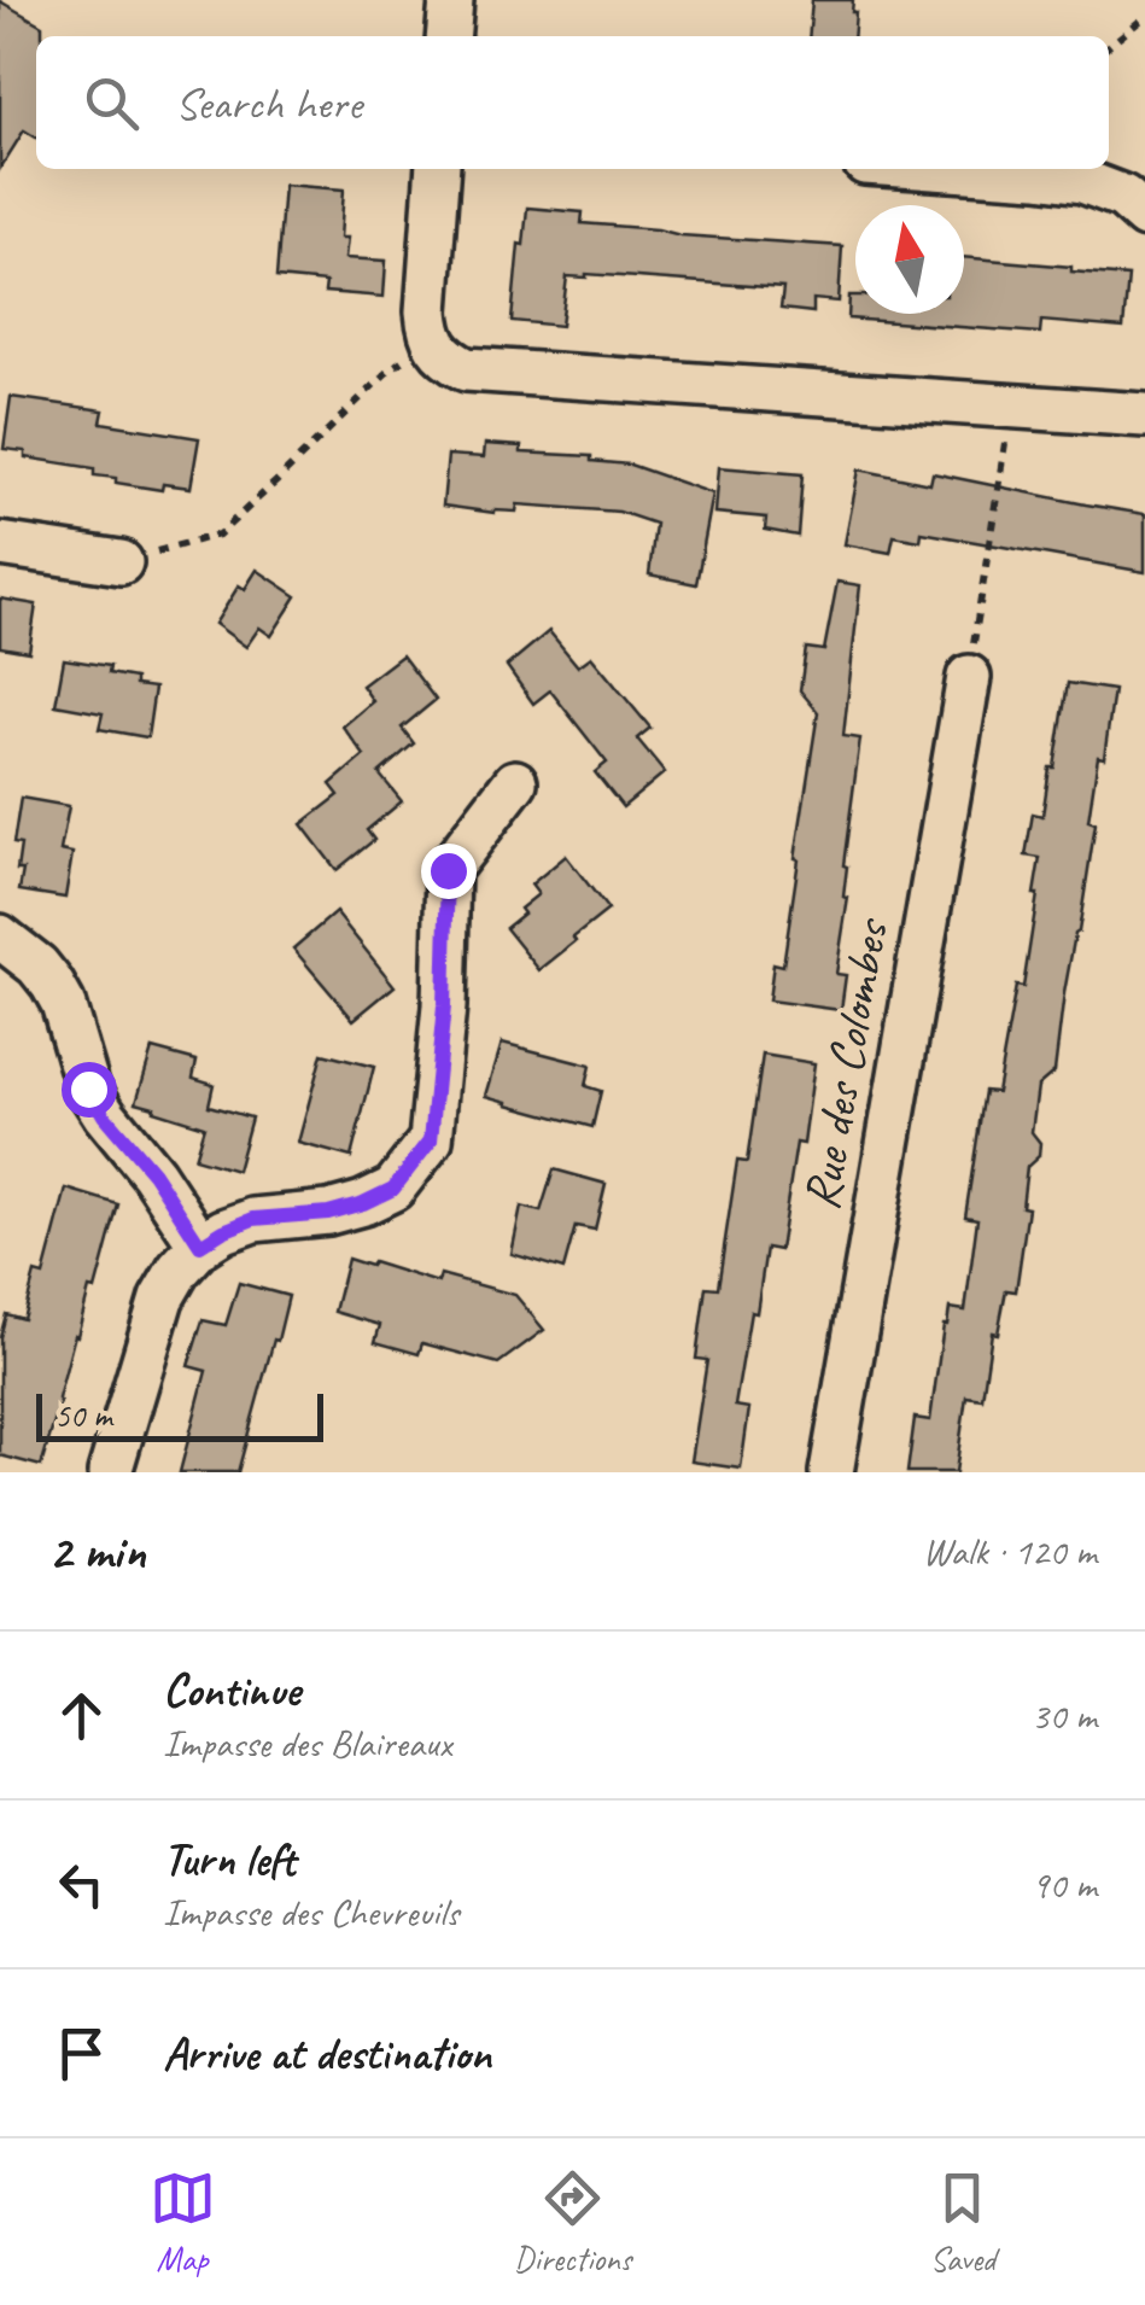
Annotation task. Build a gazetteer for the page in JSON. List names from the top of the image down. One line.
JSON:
{"streets":{"street":["Rue des Colombes"]},"scale_bar":"50 m","north":"top","page":{"search":"Search here","scale":"50 m","heading":["2 min","Walk · 120 m"],"list":[["Continue","Impasse des Blaireaux","30 m"],["Turn left","Impasse des Chevreuils","90 m"],"Arrive at destination"],"nav":["Map","Directions","Saved"]}}
